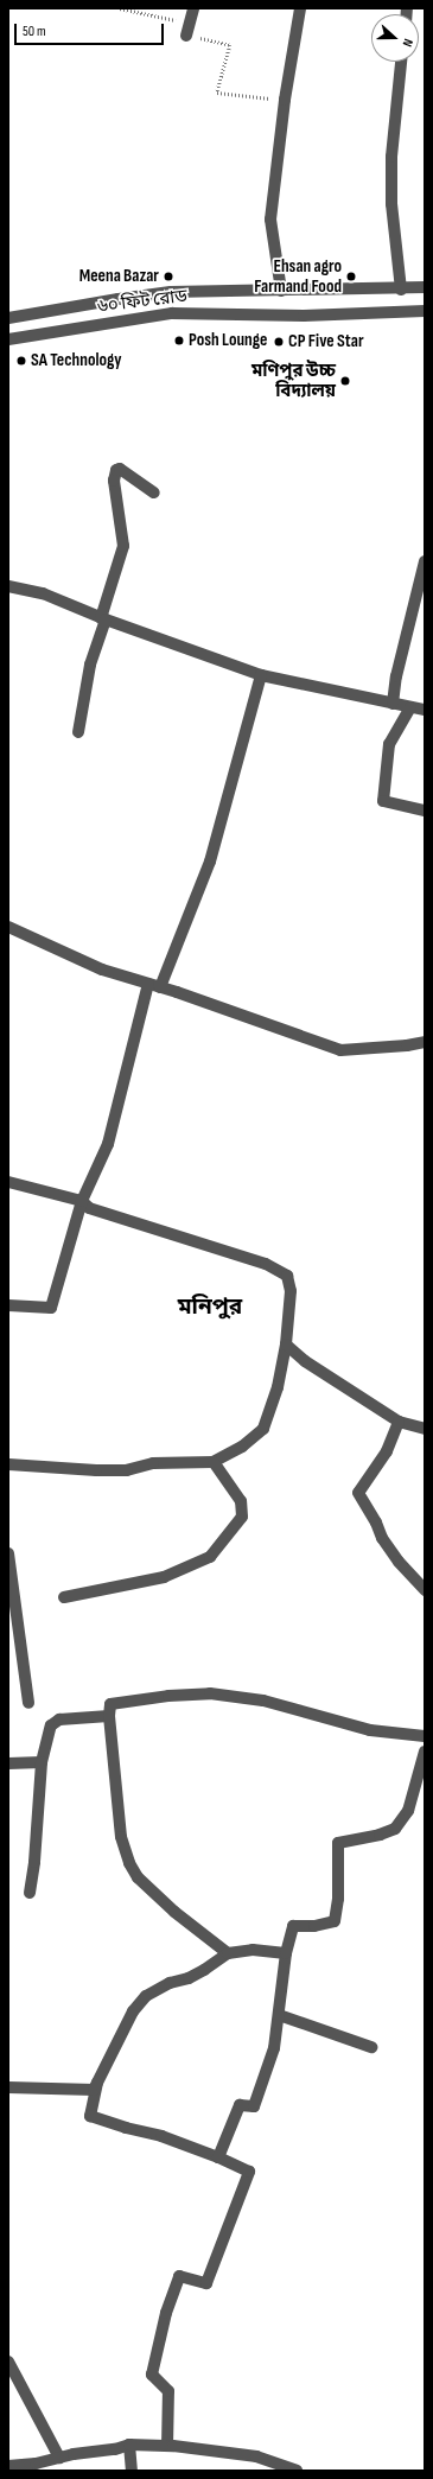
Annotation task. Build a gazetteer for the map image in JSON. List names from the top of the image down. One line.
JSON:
{"streets":{"street":["৬০ ফিট রোড"]},"districts":["মনিপুর"],"places":["Meena Bazar","Ehsan agro Farmand Food","Posh Lounge","CP Five Star","SA Technology","মণিপুর উচ্চ বিদ্যালয়"],"scale_bar":"50 m","north":"right"}
